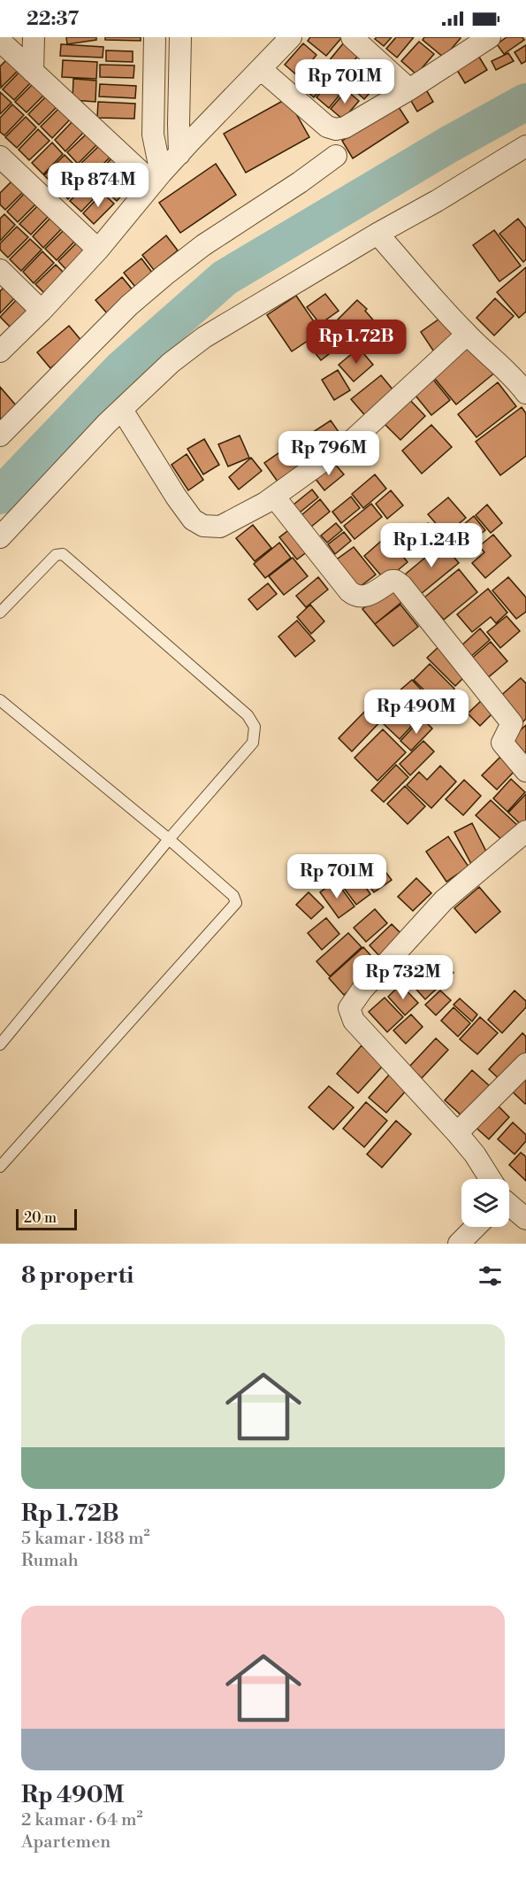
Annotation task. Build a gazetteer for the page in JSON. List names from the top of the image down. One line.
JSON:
{"scale_bar":"20 m","page":{"status":"22:37","price":["Rp 701M","Rp 874M","Rp 1.72B","Rp 796M","Rp 1.24B","Rp 490M","Rp 701M","Rp 732M"],"scale":"20 m","heading":"8 properti","list":[{"name":"Rp 1.72B","note":"5 kamar · 188 m² · Rumah"},{"name":"Rp 490M","note":"2 kamar · 64 m² · Apartemen"}]}}
